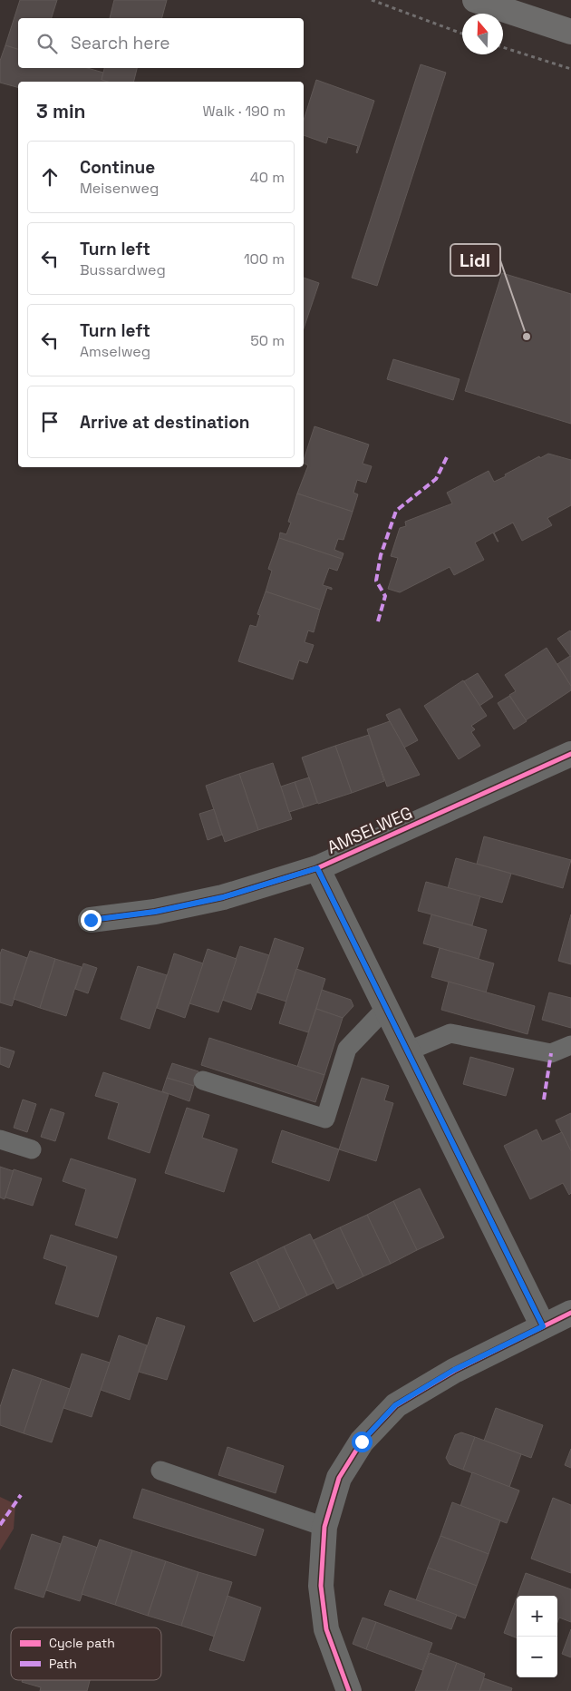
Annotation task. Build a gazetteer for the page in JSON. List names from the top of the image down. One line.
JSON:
{"streets":{"street":["AMSELWEG"]},"places":["Lidl"],"legend":["Cycle path","Path"],"north":"top","page":{"search":"Search here","heading":["3 min","Walk · 190 m"],"list":[["Continue","Meisenweg","40 m"],["Turn left","Bussardweg","100 m"],["Turn left","Amselweg","50 m"],"Arrive at destination"],"map_buttons":["+","−"]}}
